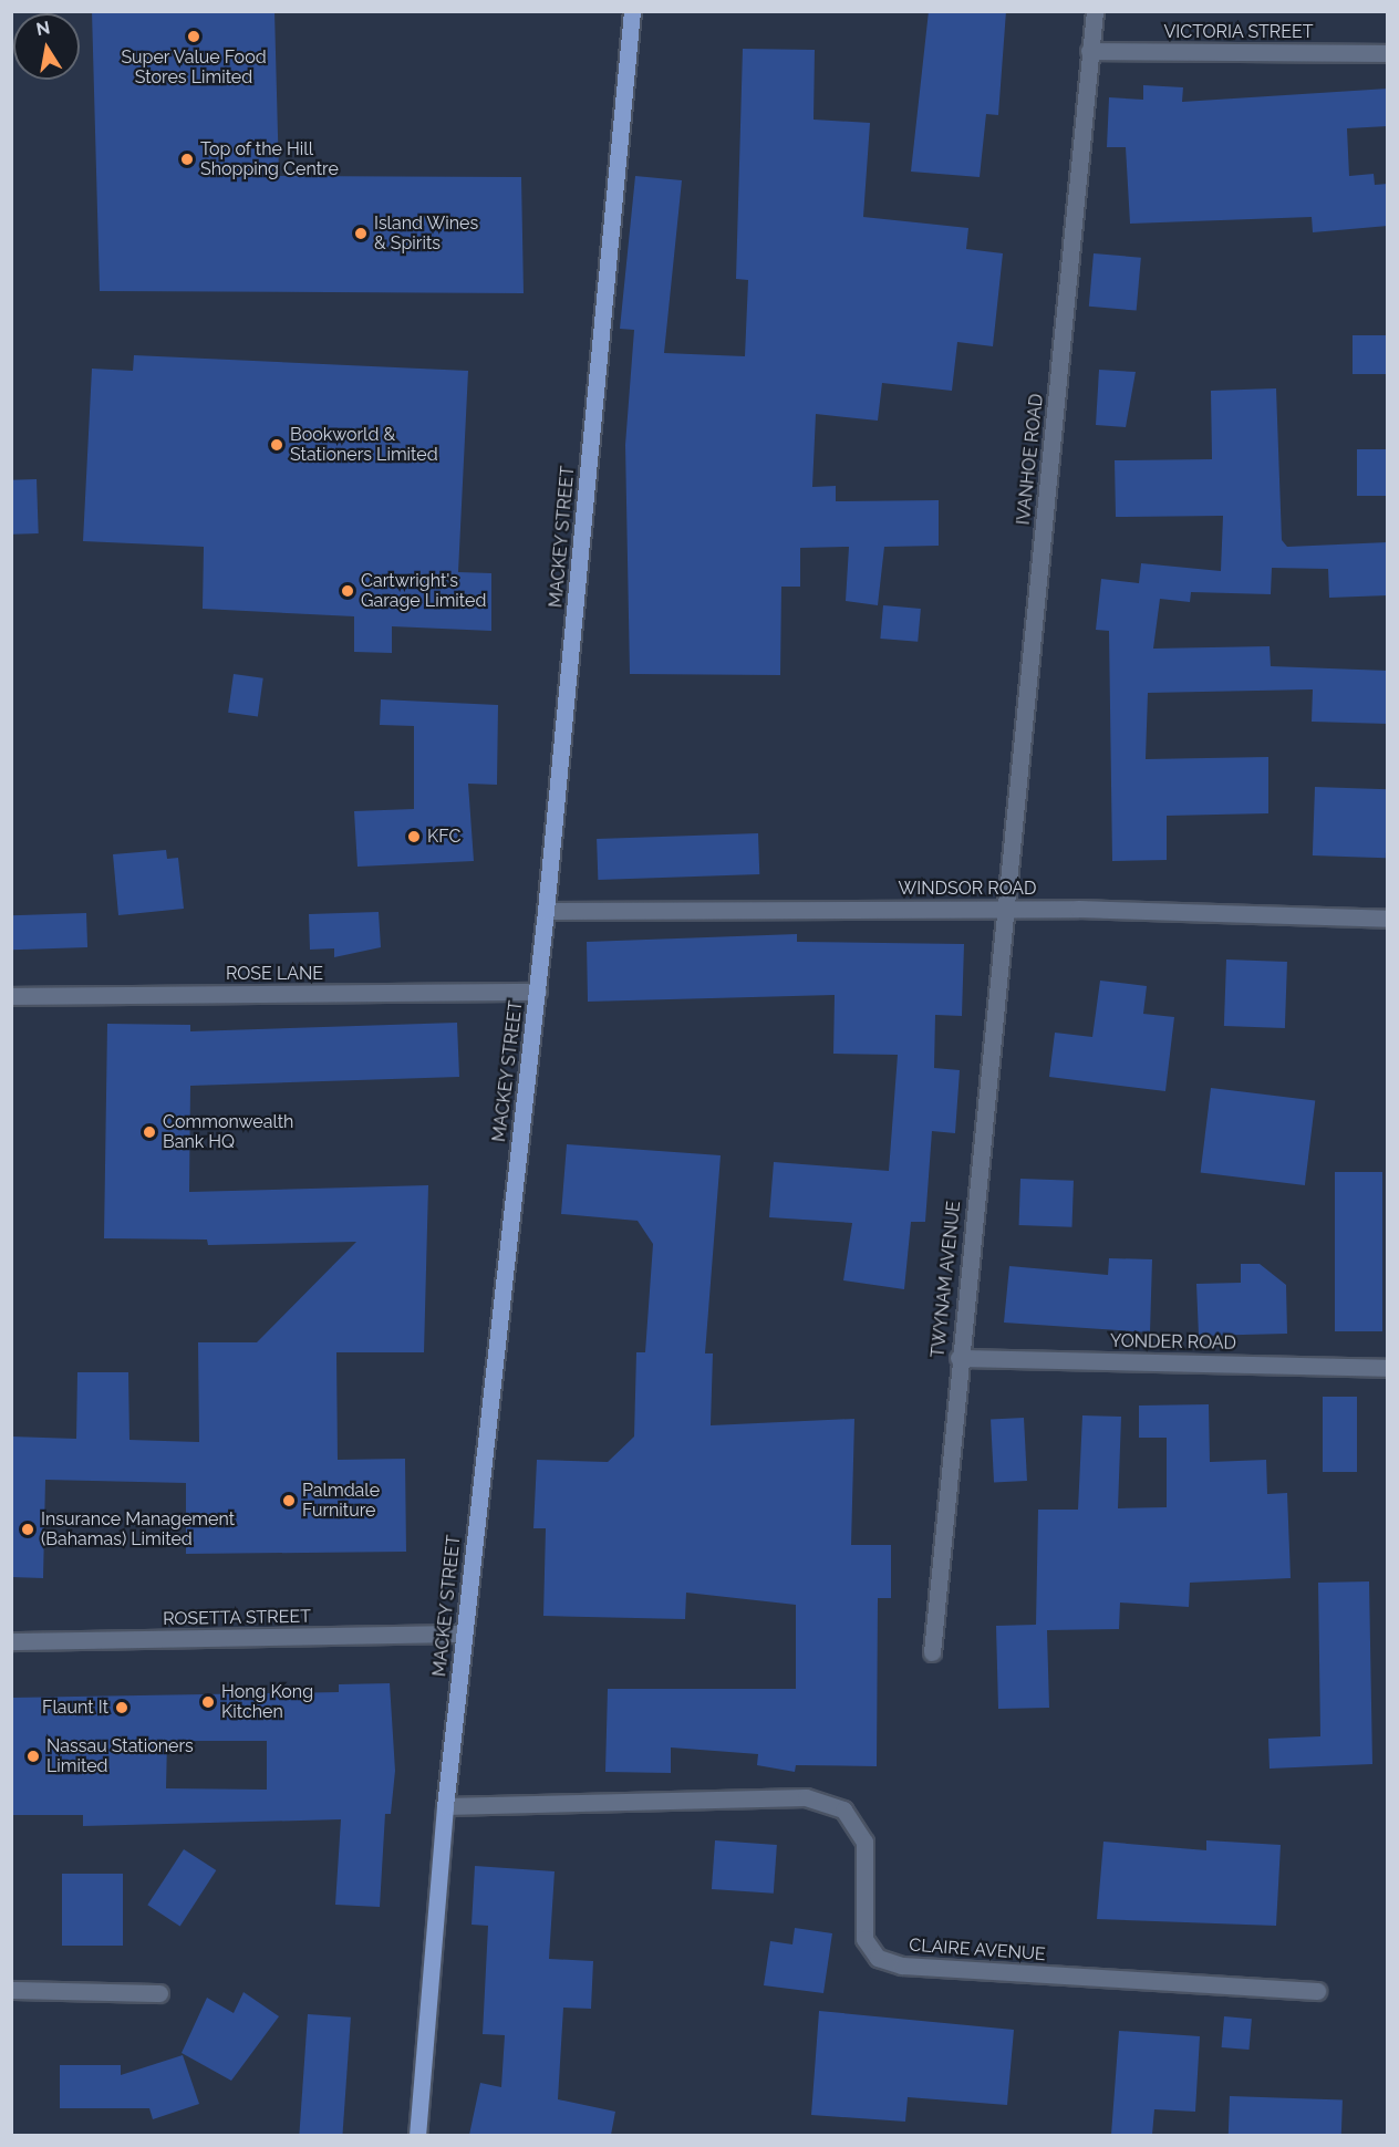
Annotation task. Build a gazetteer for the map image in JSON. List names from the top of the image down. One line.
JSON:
{"streets":{"main road":["MACKEY STREET"],"street":["VICTORIA STREET","IVANHOE ROAD","WINDSOR ROAD","ROSE LANE","TWYNAM AVENUE","YONDER ROAD","ROSETTA STREET","CLAIRE AVENUE"]},"crossings":[["VICTORIA STREET","IVANHOE ROAD"],["IVANHOE ROAD","WINDSOR ROAD"],["IVANHOE ROAD","TWYNAM AVENUE"],["MACKEY STREET","WINDSOR ROAD"],["MACKEY STREET","ROSE LANE"],["MACKEY STREET","ROSETTA STREET"],["MACKEY STREET","CLAIRE AVENUE"],["WINDSOR ROAD","TWYNAM AVENUE"],["TWYNAM AVENUE","YONDER ROAD"]],"places":["Super Value Food Stores Limited","Top of the Hill Shopping Centre","Island Wines & Spirits","Bookworld & Stationers Limited","Cartwright's Garage Limited","KFC","Commonwealth Bank HQ","Palmdale Furniture","Insurance Management (Bahamas) Limited","Hong Kong Kitchen","Flaunt It","Nassau Stationers Limited"],"north":"top"}
